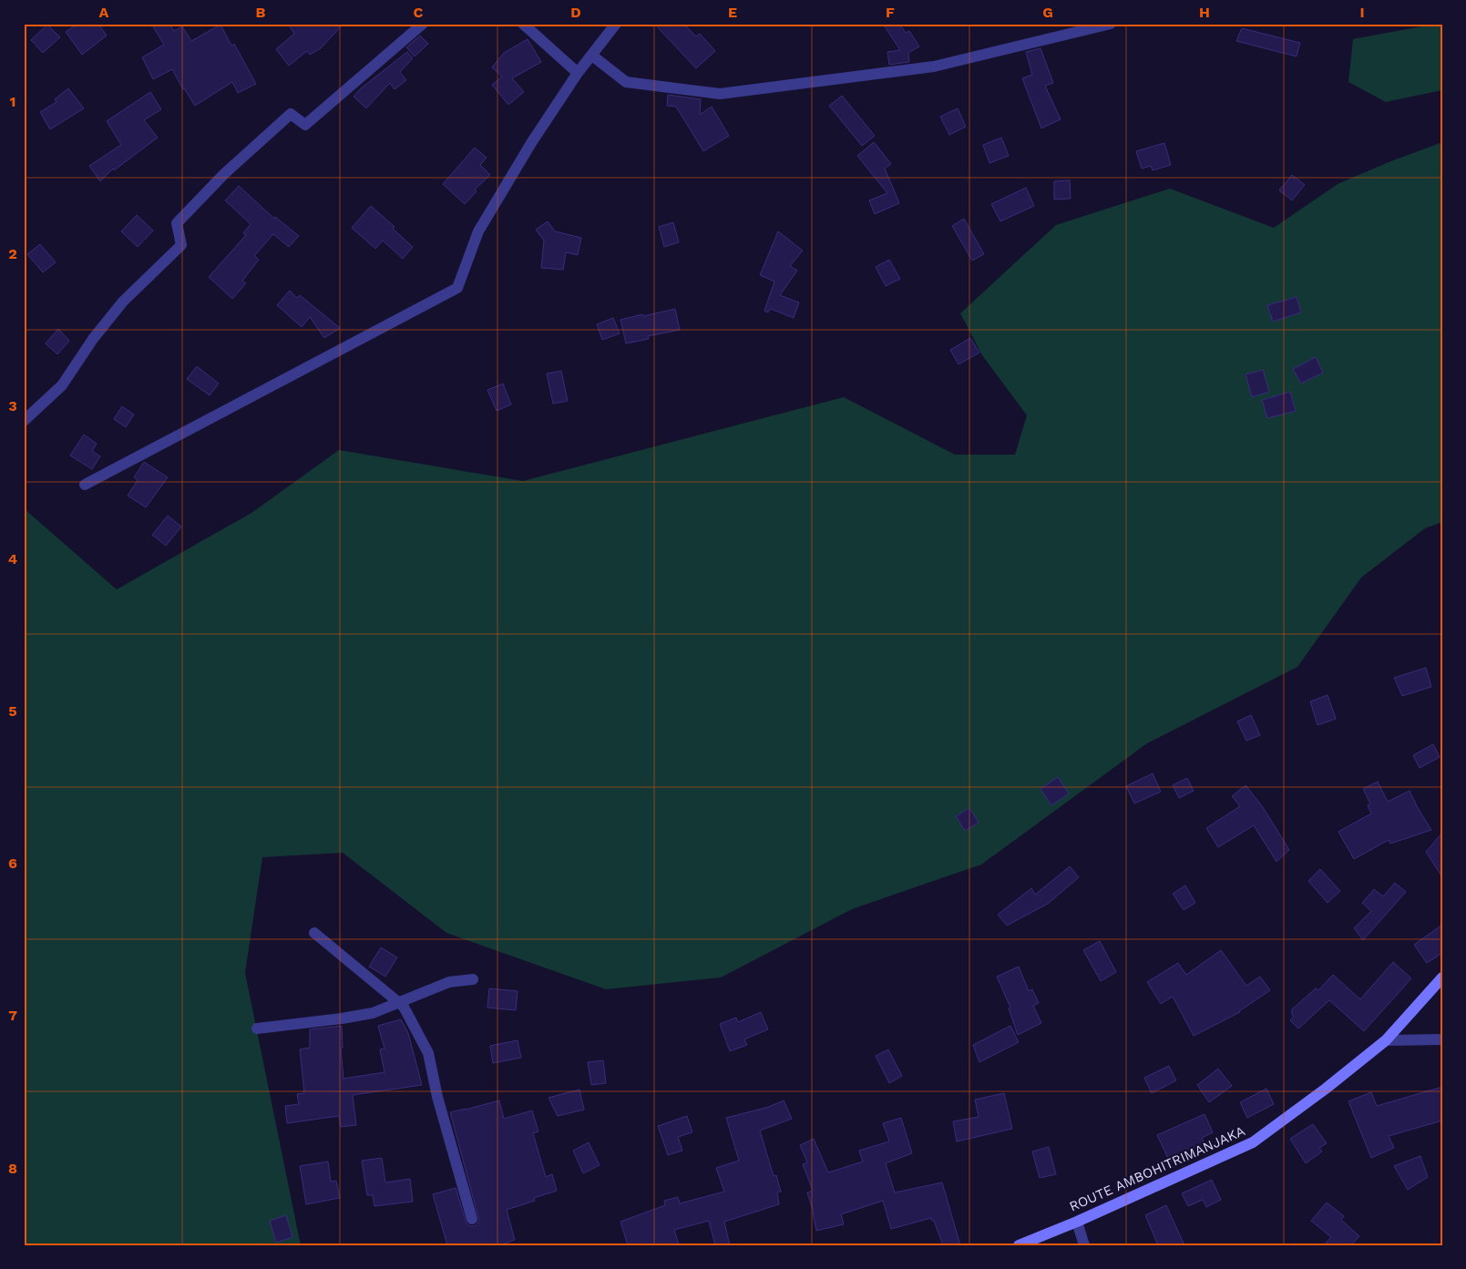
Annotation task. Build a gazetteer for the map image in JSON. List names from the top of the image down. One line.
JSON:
{"streets":{"street":["ROUTE AMBOHITRIMANJAKA"]},"grid":{"columns":["A","B","C","D","E","F","G","H","I"],"rows":["1","2","3","4","5","6","7","8"]}}
